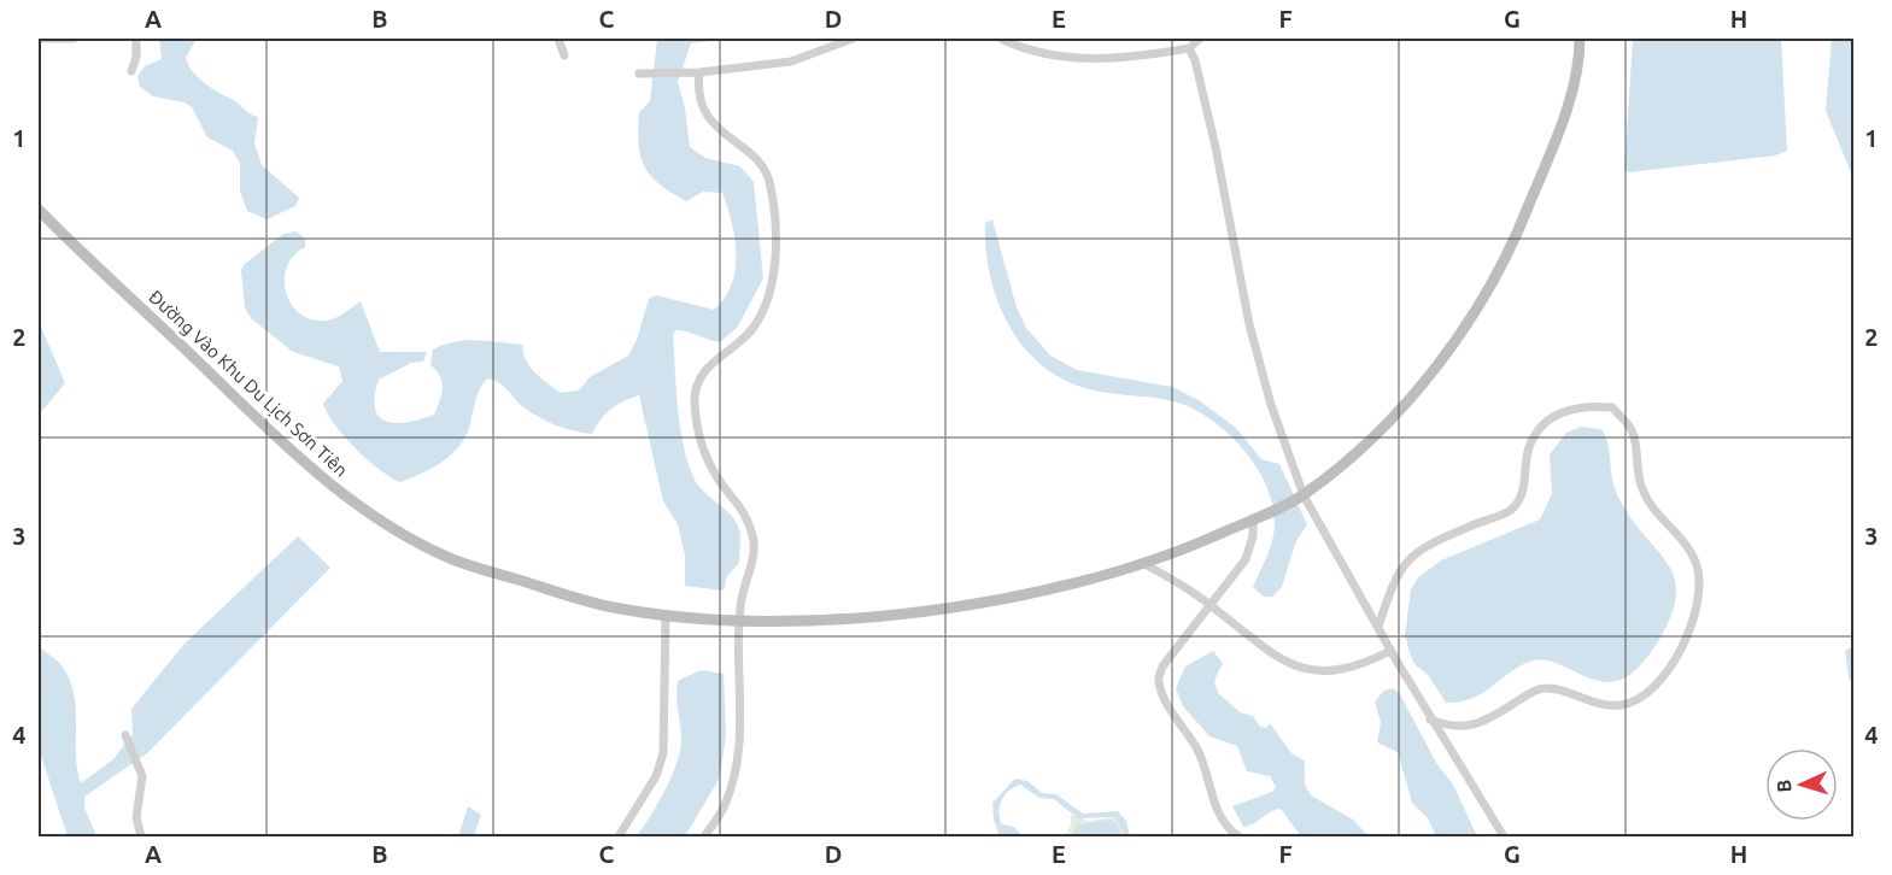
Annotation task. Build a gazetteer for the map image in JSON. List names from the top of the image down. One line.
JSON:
{"streets":{"street":["Đường Vào Khu Du Lịch Sơn Tiên"]},"north":"left","grid":{"columns":["A","B","C","D","E","F","G","H"],"rows":["1","2","3","4"]}}
